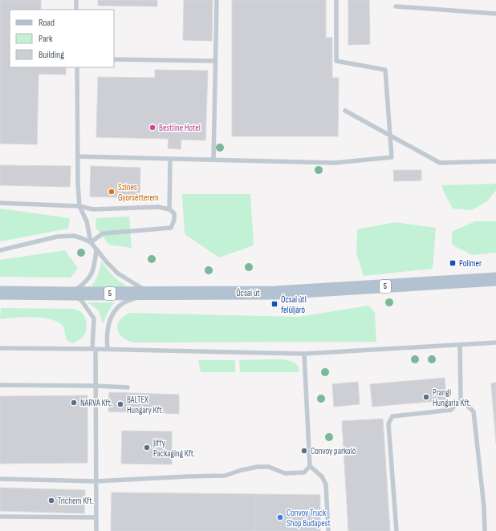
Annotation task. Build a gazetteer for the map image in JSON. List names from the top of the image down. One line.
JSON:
{"streets":{"main road":["5","Ócsai út"]},"places":{"other":["Bestline Hotel","Szines Gyorsétterem","Prangl Hungaria Kft.","NARVA Kft.","BALTEX Hungary Kft.","Jiffy Packaging Kft.","Convoy parkoló","Trichem Kft.","Convoy Truck Shop Budapest"],"transit":["Polimer","Ócsai úti felüljáró"]},"legend":["Road","Park","Building"]}
